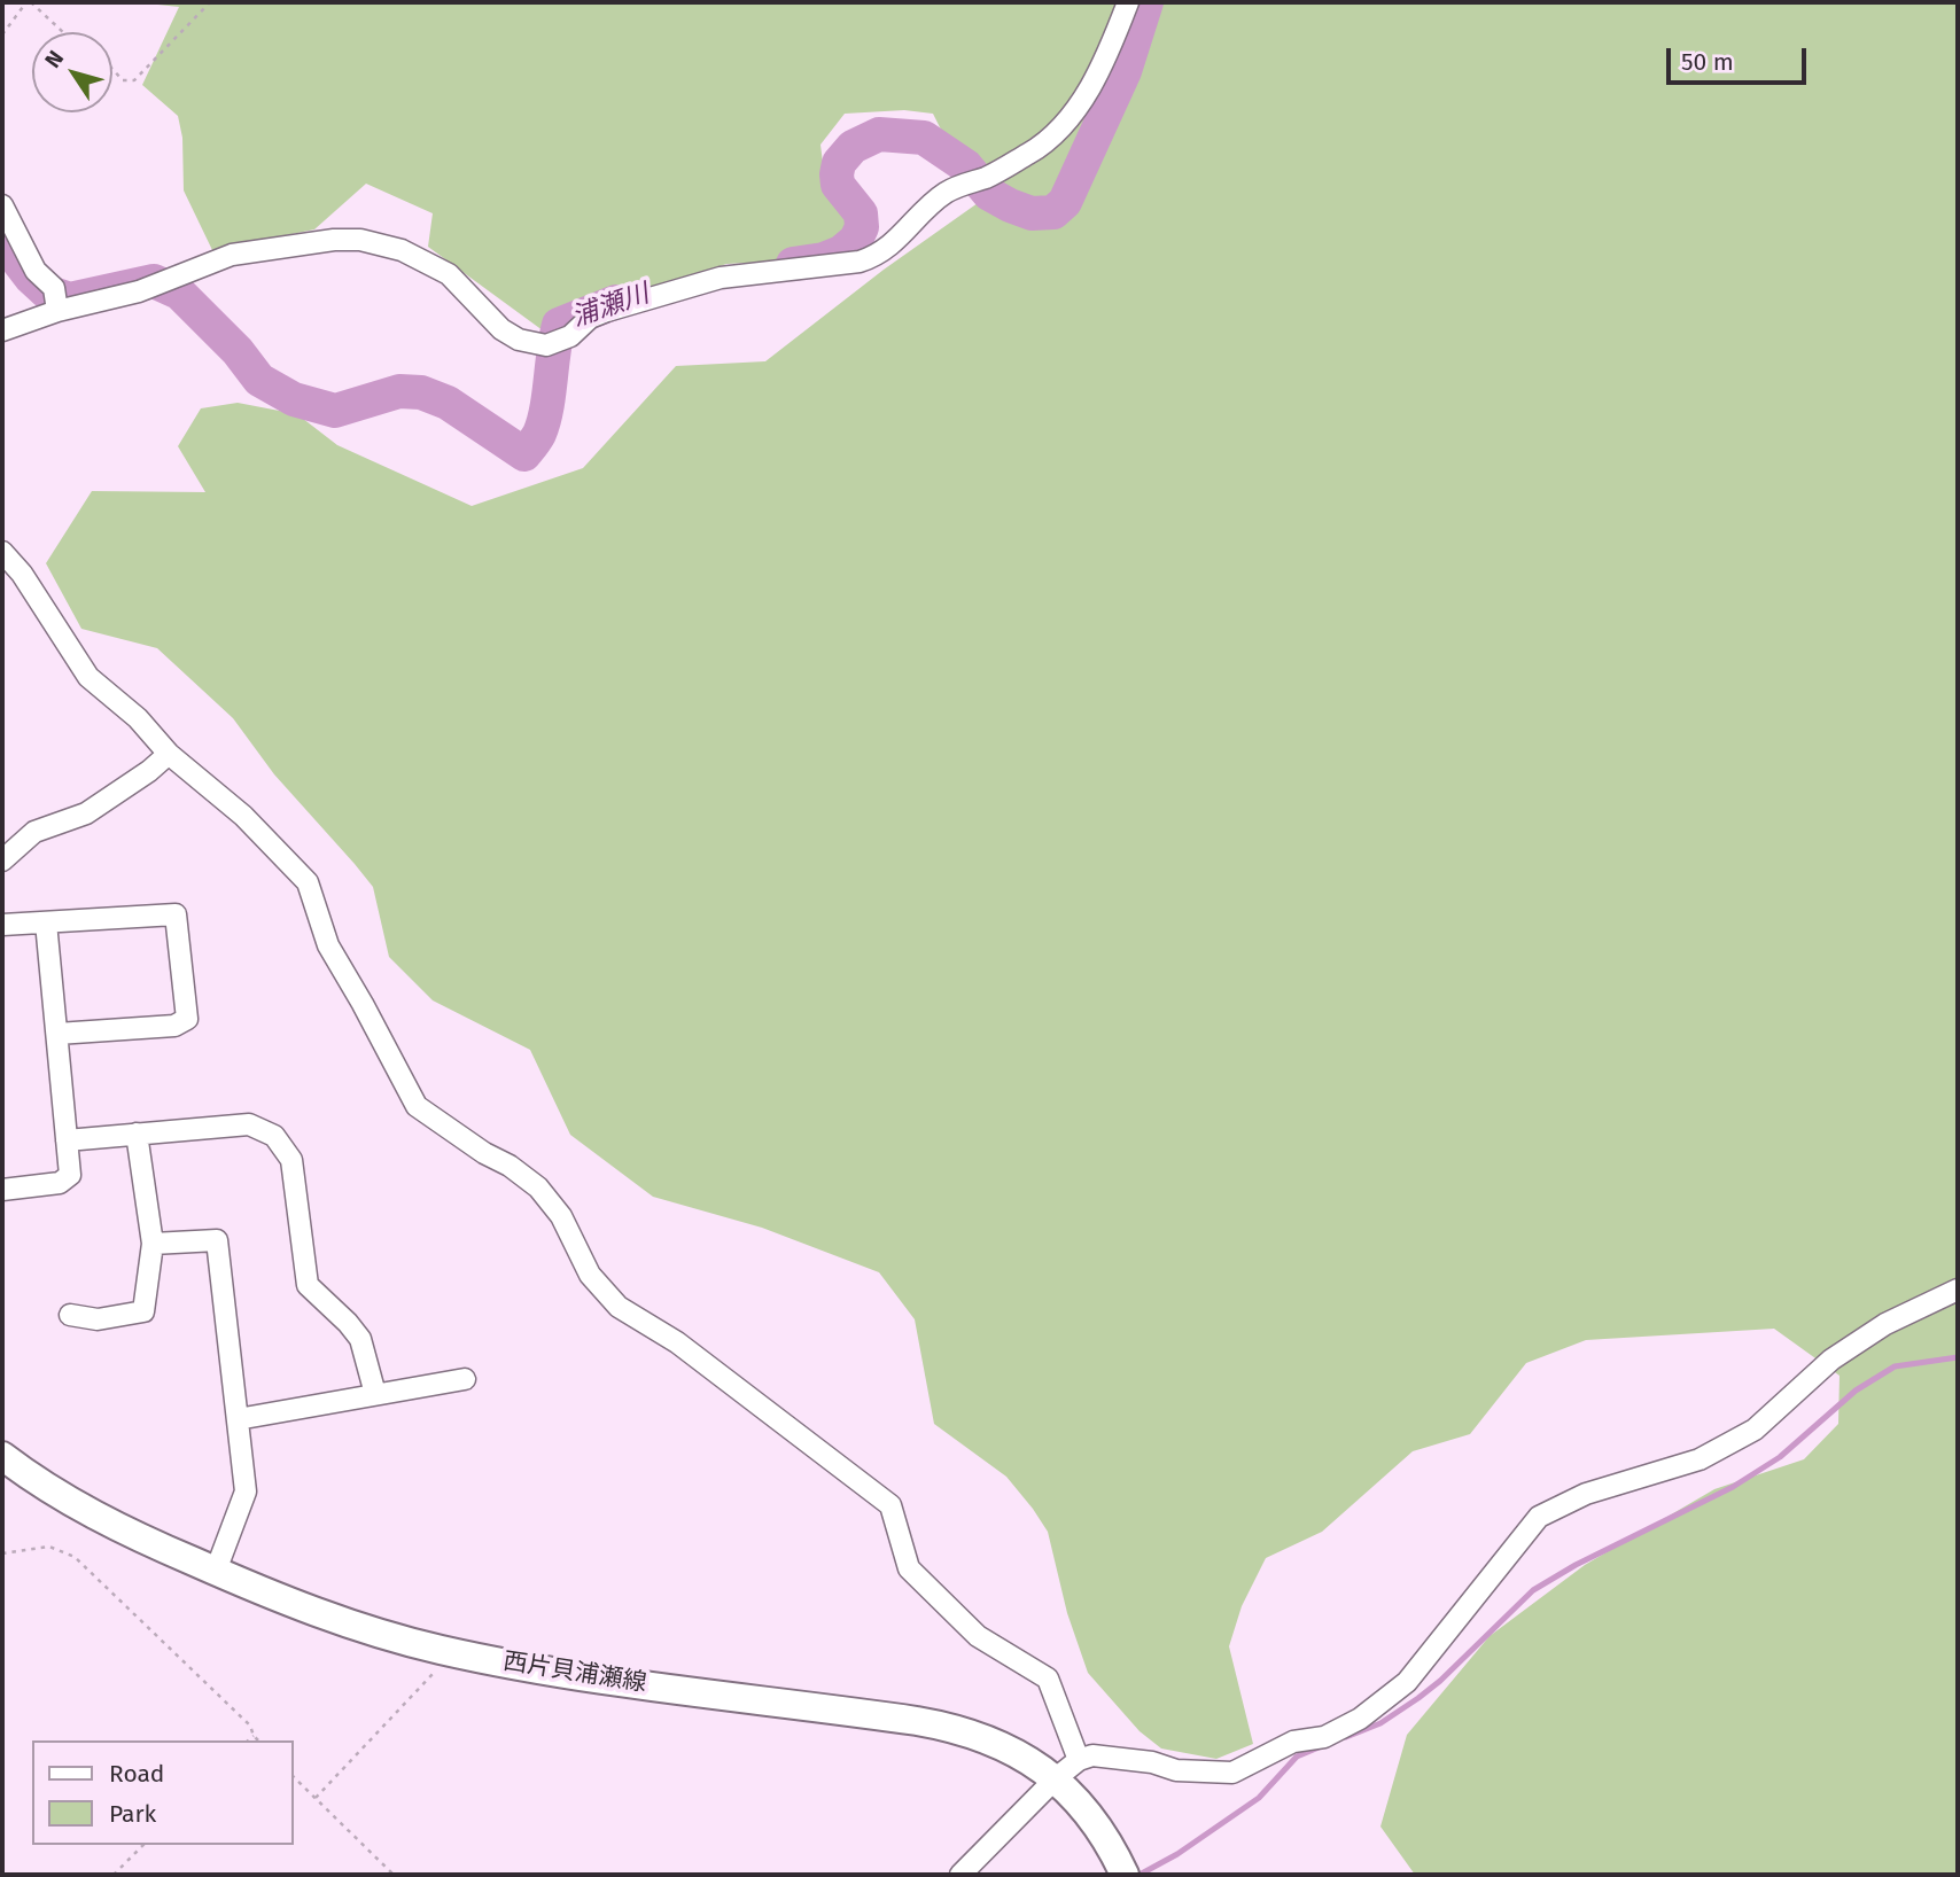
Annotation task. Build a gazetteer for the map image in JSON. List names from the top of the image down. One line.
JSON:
{"streets":{"main road":["西片貝浦瀬線"]},"water":["浦瀬川"],"legend":["Road","Park"],"scale_bar":"50 m","north":"top left"}
